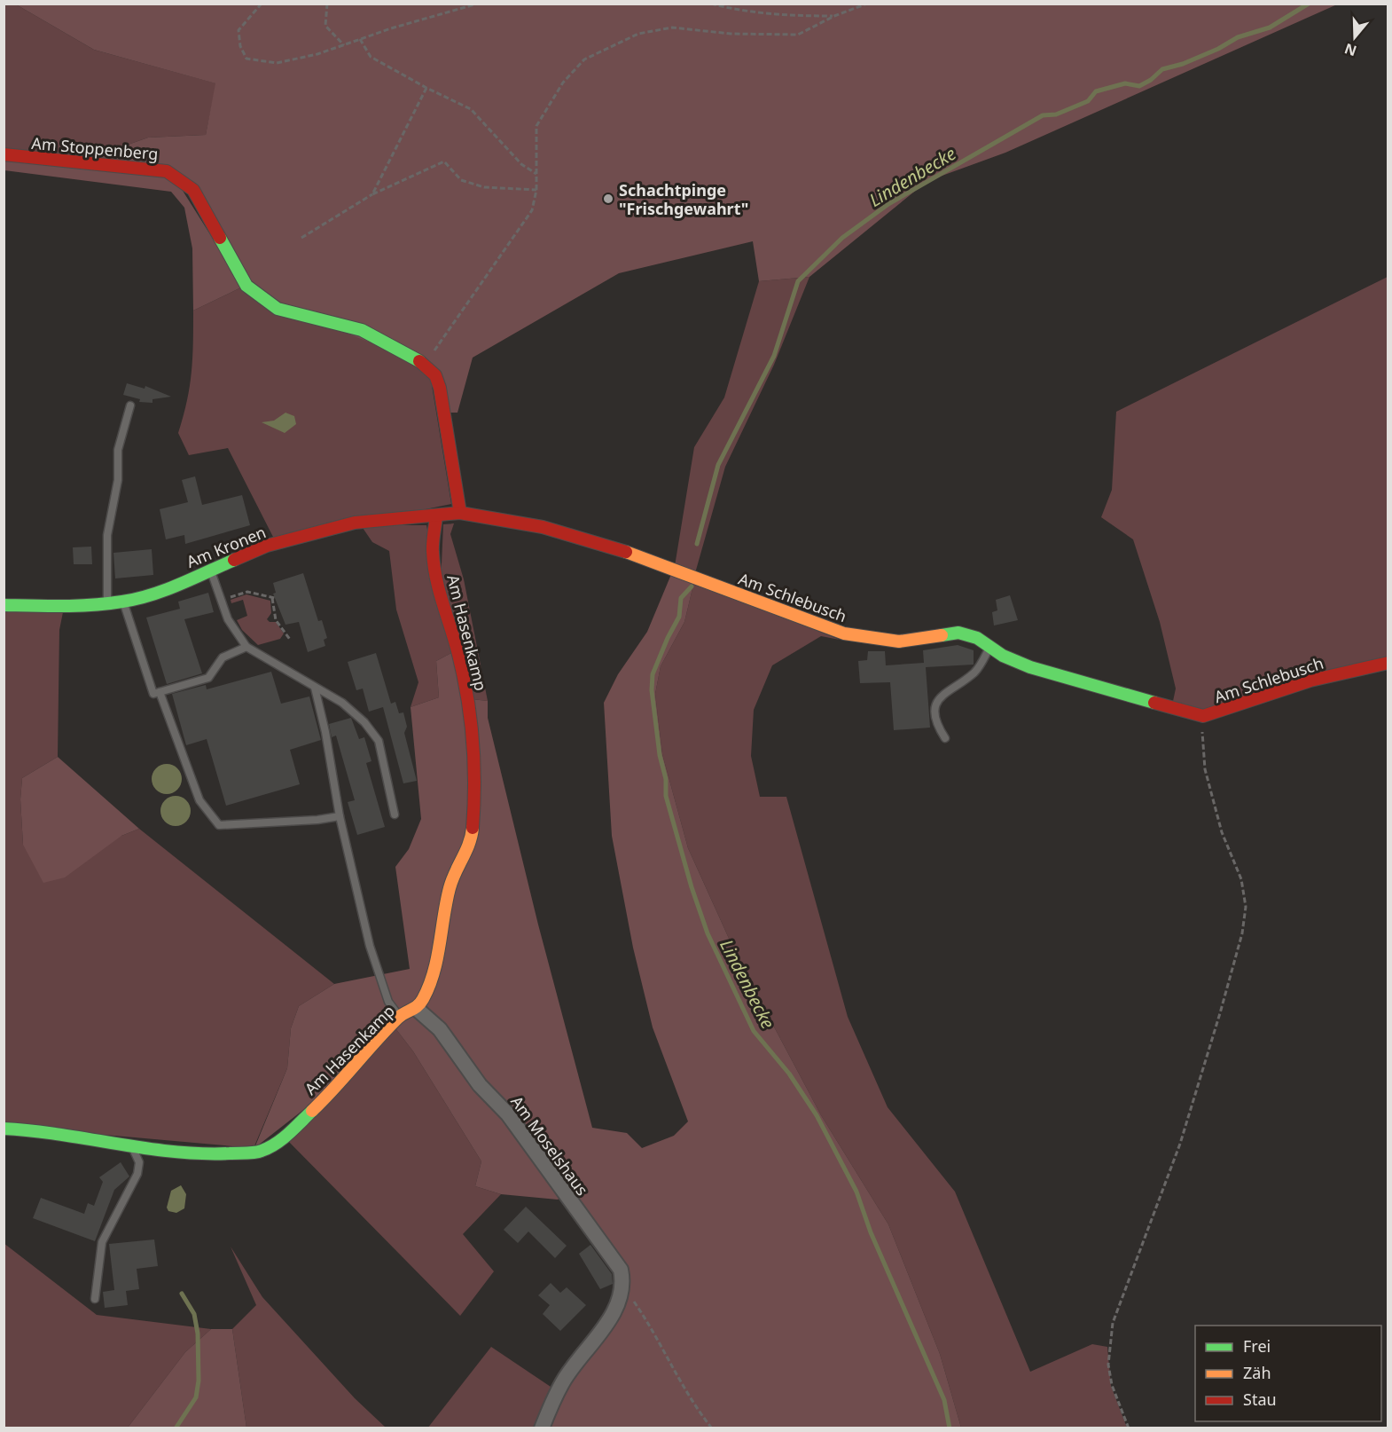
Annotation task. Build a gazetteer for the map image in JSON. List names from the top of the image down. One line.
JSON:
{"streets":{"street":["Am Stoppenberg","Am Kronen","Am Schlebusch","Am Hasenkamp","Am Moselshaus"]},"crossings":[["Am Stoppenberg","Am Kronen"],["Am Stoppenberg","Am Schlebusch"],["Am Kronen","Am Schlebusch"],["Am Kronen","Am Hasenkamp"],["Am Hasenkamp","Am Moselshaus"]],"water":["Lindenbecke"],"places":["Schachtpinge \"Frischgewahrt\""],"legend":["Frei","Zäh","Stau"],"north":"bottom"}
